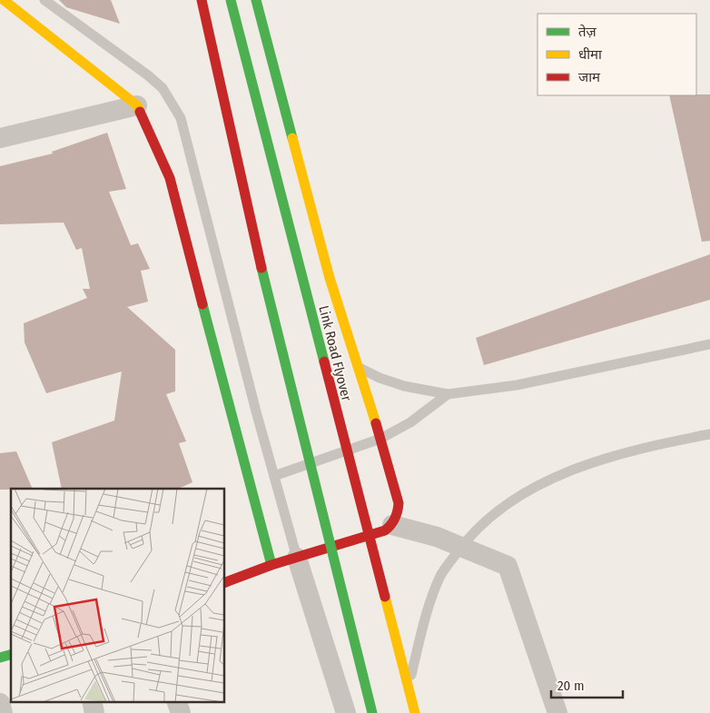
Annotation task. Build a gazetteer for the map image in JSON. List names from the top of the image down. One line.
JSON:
{"streets":{"main road":["Link Road Flyover"]},"legend":["तेज़","धीमा","जाम"],"scale_bar":"20 m"}
